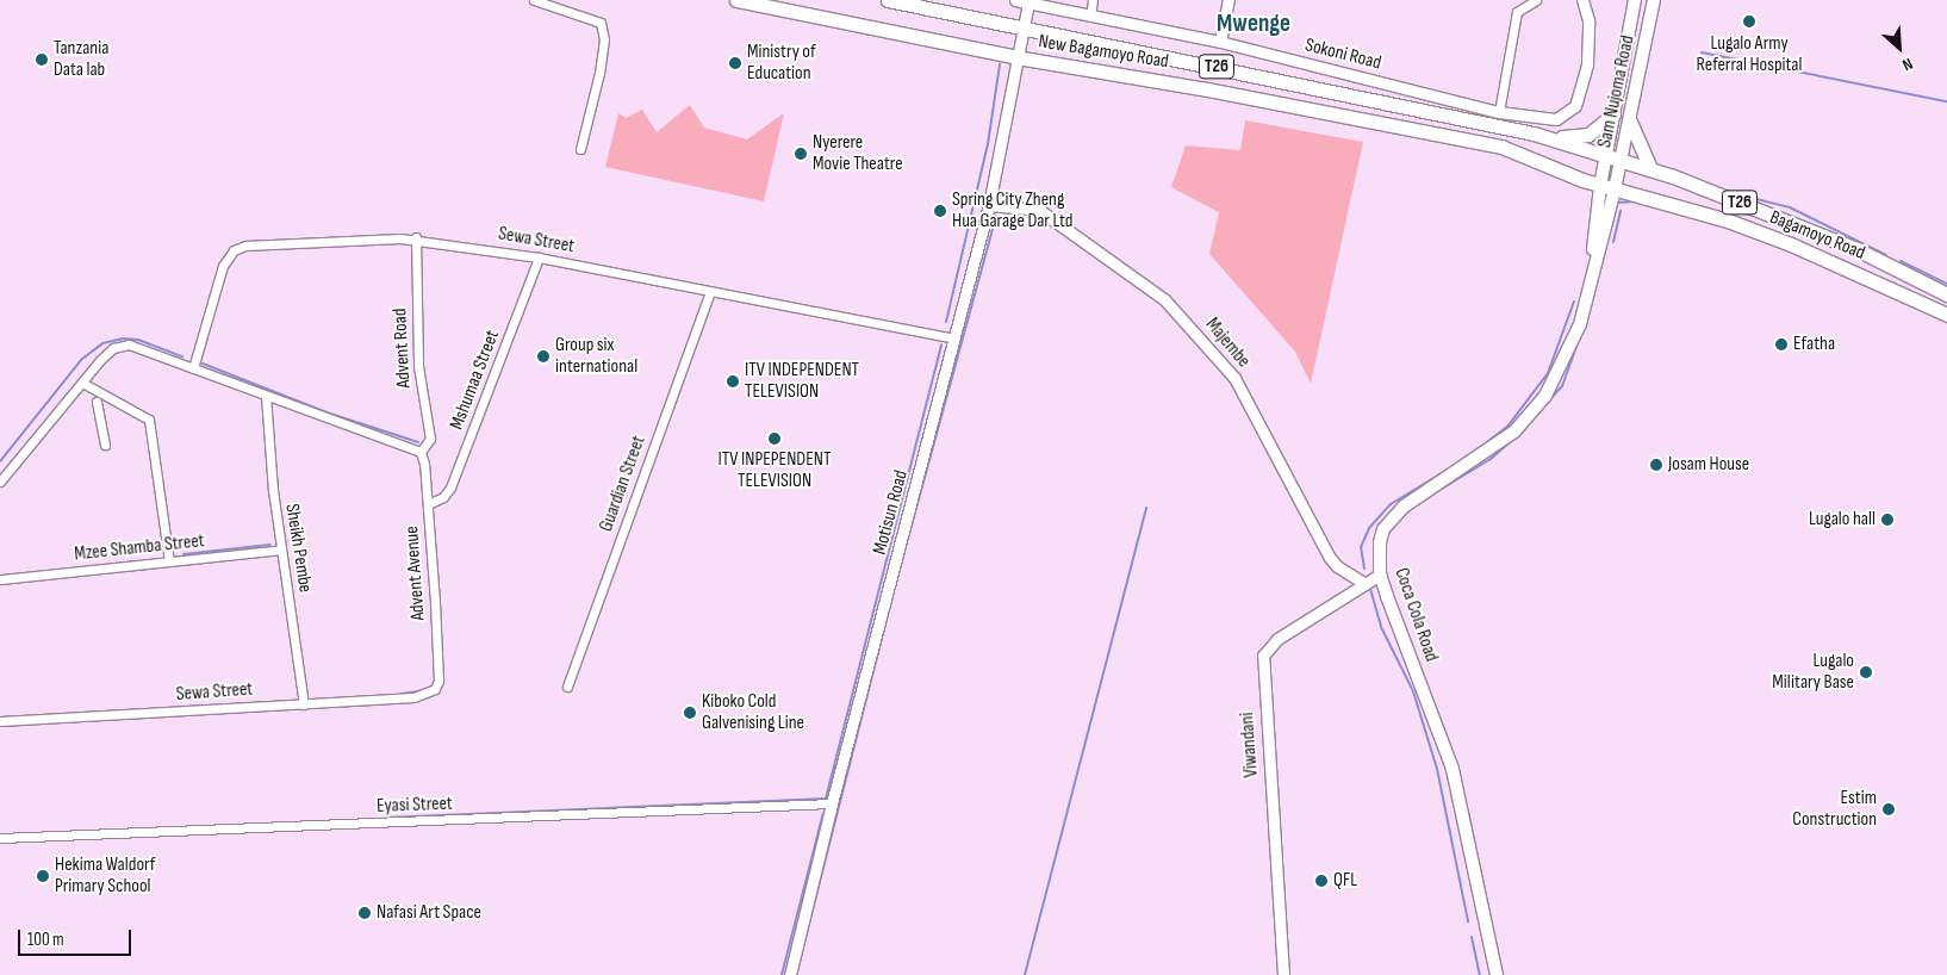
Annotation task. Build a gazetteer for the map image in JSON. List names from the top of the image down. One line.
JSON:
{"streets":{"highway":["New Bagamoyo Road","T26","Bagamoyo Road"],"main road":["Sam Nujoma Road","Coca Cola Road"],"street":["Sokoni Road","Sewa Street","Majembe","Advent Road","Mshumaa Street","Guardian Street","Motisun Road","Mzee Shamba Street","Sheikh Pembe","Advent Avenue","Viwandani","Eyasi Street"]},"crossings":[["New Bagamoyo Road","T26"],["New Bagamoyo Road","Sam Nujoma Road"],["New Bagamoyo Road","Bagamoyo Road"],["New Bagamoyo Road","Motisun Road"],["New Bagamoyo Road","Coca Cola Road"],["Sokoni Road","Motisun Road"],["T26","Sam Nujoma Road"],["T26","Bagamoyo Road"],["Sam Nujoma Road","Bagamoyo Road"],["Sam Nujoma Road","Coca Cola Road"],["Bagamoyo Road","Coca Cola Road"],["Sewa Street","Advent Road"],["Sewa Street","Mshumaa Street"],["Sewa Street","Guardian Street"],["Sewa Street","Motisun Road"],["Sewa Street","Sheikh Pembe"],["Sewa Street","Advent Avenue"],["Majembe","Motisun Road"],["Majembe","Viwandani"],["Advent Road","Advent Avenue"],["Mshumaa Street","Advent Avenue"],["Motisun Road","Eyasi Street"],["Mzee Shamba Street","Sheikh Pembe"],["Coca Cola Road","Viwandani"]],"districts":["Mwenge"],"places":["Lugalo Army Referral Hospital","Tanzania Data lab","Ministry of Education","Nyerere Movie Theatre","Spring City Zheng Hua Garage Dar Ltd","Efatha","Group six international","ITV INDEPENDENT TELEVISION","ITV INPEPENDENT TELEVISION","Josam House","Lugalo hall","Lugalo Military Base","Kiboko Cold Galvenising Line","Estim Construction","Hekima Waldorf Primary School","QFL","Nafasi Art Space"],"scale_bar":"100 m","north":"bottom right"}
